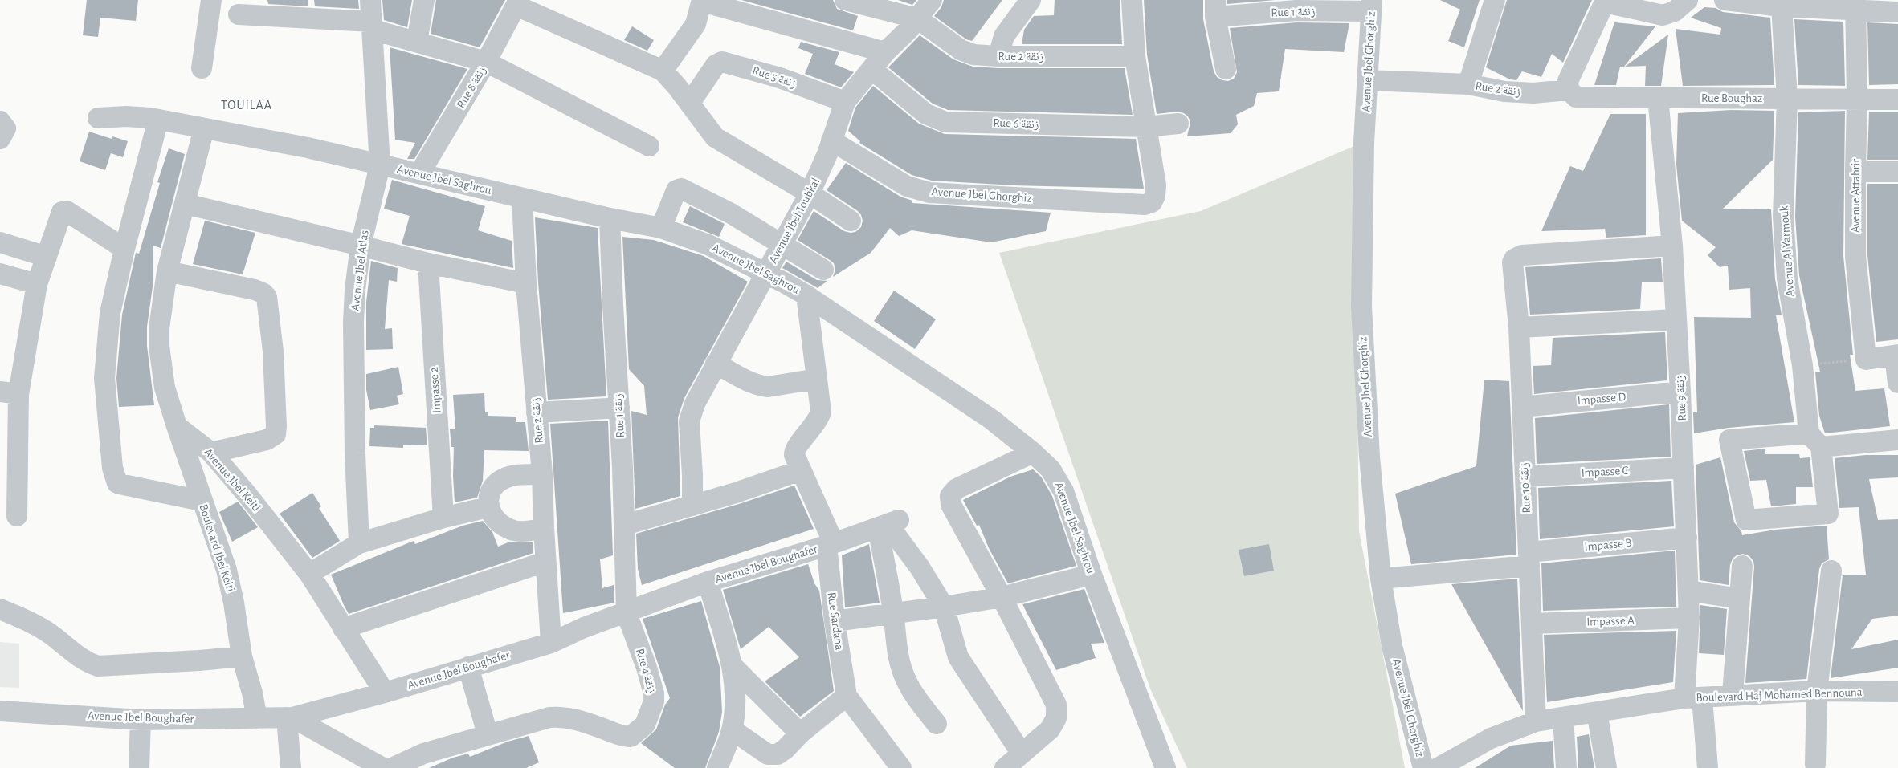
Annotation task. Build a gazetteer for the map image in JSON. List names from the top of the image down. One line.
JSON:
{"streets":{"street":["Rue 1 زنقة","Rue 2 زنقة","Avenue Jbel Ghorghiz","Rue 5 زنقة","Rue 8 زنقة","Rue Boughaz","Rue 6 زنقة","Avenue Jbel Saghrou","Avenue Attahrir","Avenue Jbel Toubkal","Avenue Al Yarmouk","Avenue Jbel Atlas","Impasse 2","Rue 9 زنقة","Impasse D","Impasse C","Avenue Jbel Kelti","Rue 10 زنقة","Impasse B","Boulevard Jbel Kelti","Avenue Jbel Boughafer","Rue Sardana","Impasse A","Rue 4 زنقة","Boulevard Haj Mohamed Bennouna"]},"crossings":[["Rue 1 زنقة","Avenue Jbel Ghorghiz"],["Rue 1 زنقة","Avenue Jbel Saghrou"],["Rue 1 زنقة","Avenue Jbel Boughafer"],["Rue 1 زنقة","Rue 4 زنقة"],["Rue 2 زنقة","Rue Boughaz"],["Rue 2 زنقة","Avenue Jbel Saghrou"],["Rue 2 زنقة","Avenue Jbel Toubkal"],["Rue 2 زنقة","Avenue Jbel Boughafer"],["Avenue Jbel Ghorghiz","Rue 6 زنقة"],["Avenue Jbel Ghorghiz","Avenue Jbel Toubkal"],["Avenue Jbel Ghorghiz","Impasse B"],["Rue 5 زنقة","Avenue Jbel Toubkal"],["Rue 8 زنقة","Avenue Jbel Saghrou"],["Rue Boughaz","Avenue Attahrir"],["Rue Boughaz","Avenue Al Yarmouk"],["Rue Boughaz","Rue 9 زنقة"],["Rue 6 زنقة","Avenue Jbel Toubkal"],["Avenue Jbel Saghrou","Avenue Jbel Toubkal"],["Avenue Jbel Saghrou","Avenue Jbel Atlas"],["Rue 9 زنقة","Impasse D"],["Rue 9 زنقة","Impasse C"],["Rue 9 زنقة","Rue 10 زنقة"],["Rue 9 زنقة","Impasse B"],["Rue 9 زنقة","Impasse A"],["Rue 9 زنقة","Boulevard Haj Mohamed Bennouna"],["Impasse D","Rue 10 زنقة"],["Impasse C","Rue 10 زنقة"],["Avenue Jbel Kelti","Boulevard Jbel Kelti"],["Avenue Jbel Kelti","Avenue Jbel Boughafer"],["Rue 10 زنقة","Impasse B"],["Rue 10 زنقة","Impasse A"],["Rue 10 زنقة","Boulevard Haj Mohamed Bennouna"],["Boulevard Jbel Kelti","Avenue Jbel Boughafer"],["Avenue Jbel Boughafer","Rue Sardana"],["Avenue Jbel Boughafer","Rue 4 زنقة"]],"districts":["TOUILAA"]}
